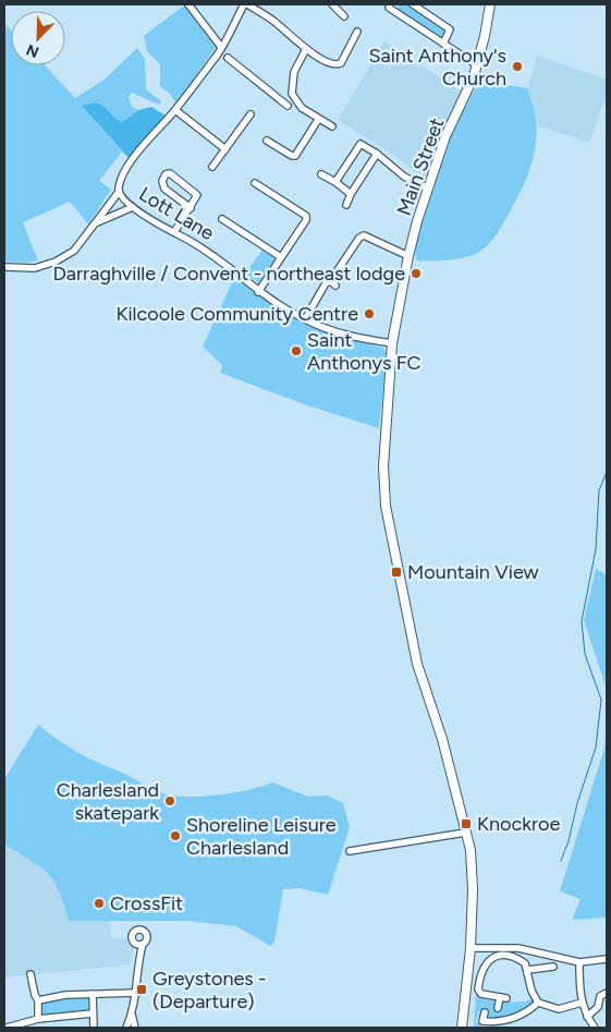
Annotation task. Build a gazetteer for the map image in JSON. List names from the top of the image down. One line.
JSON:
{"streets":{"main road":["Main Street"],"street":["Lott Lane"]},"crossings":[["Main Street","Lott Lane"]],"places":{"other":["Saint Anthony's Church","Darraghville / Convent - northeast lodge","Kilcoole Community Centre","Saint Anthonys FC","Charlesland skatepark","Shoreline Leisure Charlesland","CrossFit"],"transit":["Mountain View","Knockroe","Greystones - (Departure)"]},"north":"bottom left"}
